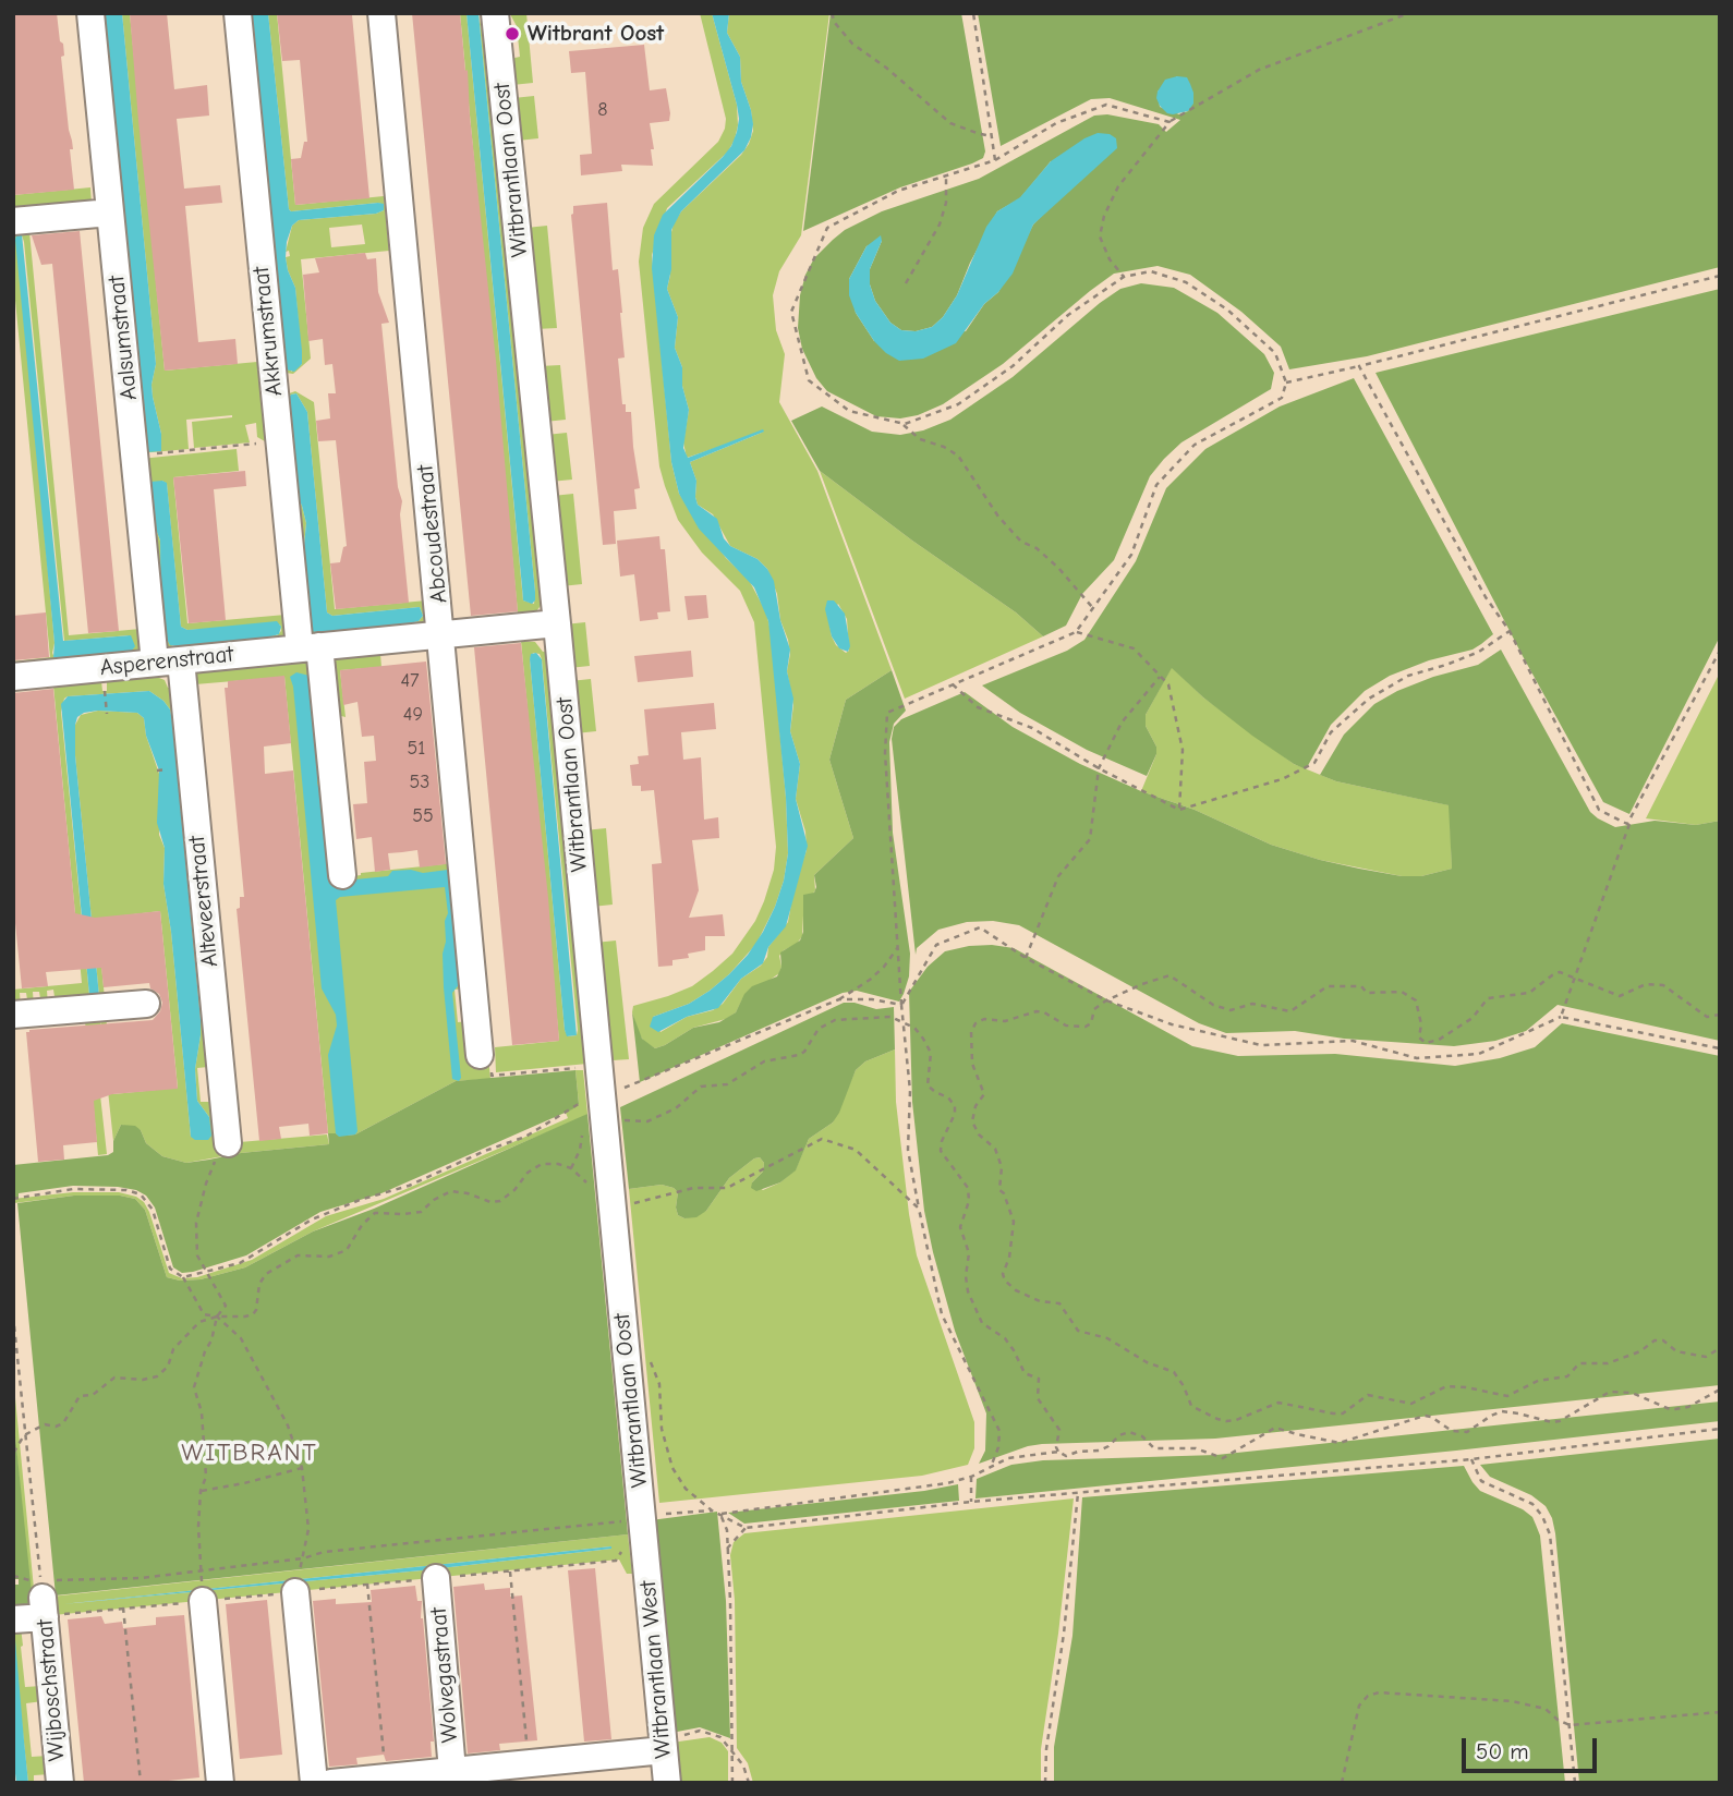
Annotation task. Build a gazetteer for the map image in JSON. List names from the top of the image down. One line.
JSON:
{"streets":{"street":["Witbrantlaan Oost","Akkrumstraat","Aalsumstraat","Abcoudestraat","Asperenstraat","Alteveerstraat","Witbrantlaan West","Wolvegastraat","Wijboschstraat"]},"crossings":[["Witbrantlaan Oost","Asperenstraat"],["Witbrantlaan Oost","Witbrantlaan West"],["Akkrumstraat","Asperenstraat"],["Aalsumstraat","Asperenstraat"],["Aalsumstraat","Alteveerstraat"],["Abcoudestraat","Asperenstraat"],["Asperenstraat","Alteveerstraat"],["Witbrantlaan West","Wolvegastraat"]],"districts":["WITBRANT"],"places":["Witbrant Oost"],"house_numbers":["8","47","49","51","53","55"],"scale_bar":"50 m"}
